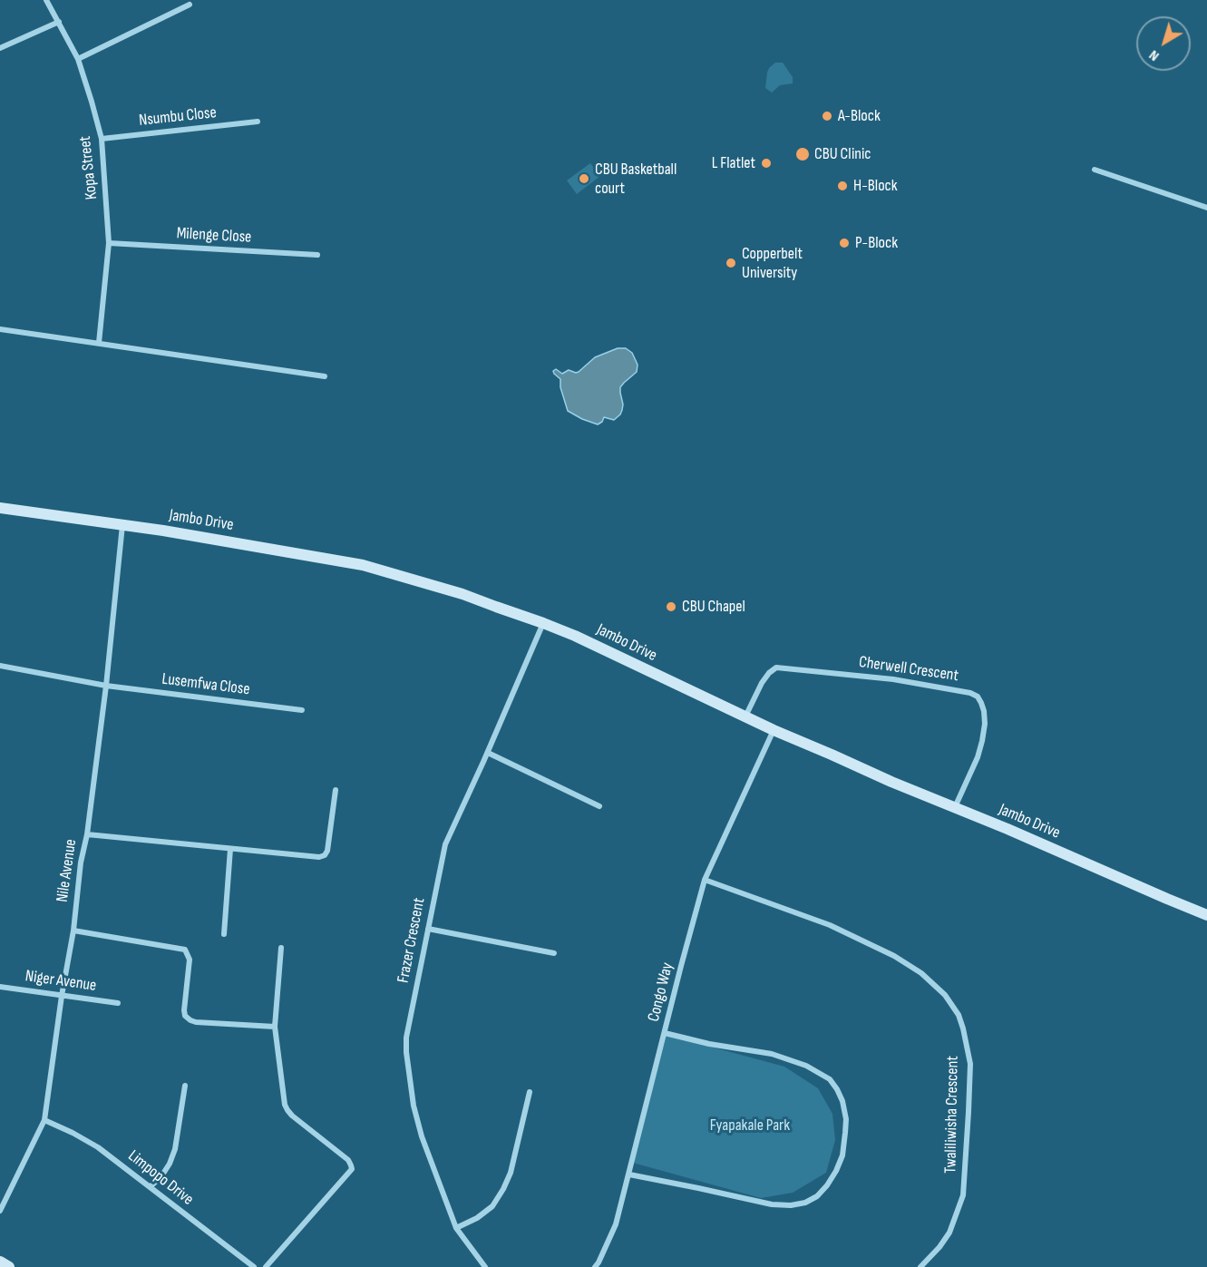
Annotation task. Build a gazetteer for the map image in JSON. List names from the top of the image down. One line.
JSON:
{"streets":{"main road":["Jambo Drive"],"street":["Nsumbu Close","Kopa Street","Milenge Close","Cherwell Crescent","Lusemfwa Close","Nile Avenue","Frazer Crescent","Niger Avenue","Congo Way","Twaliliwisha Crescent","Limpopo Drive"]},"crossings":[["Nsumbu Close","Kopa Street"],["Kopa Street","Milenge Close"],["Jambo Drive","Cherwell Crescent"],["Jambo Drive","Nile Avenue"],["Jambo Drive","Frazer Crescent"],["Jambo Drive","Congo Way"],["Lusemfwa Close","Nile Avenue"],["Nile Avenue","Niger Avenue"],["Nile Avenue","Limpopo Drive"],["Congo Way","Twaliliwisha Crescent"]],"parks":["Fyapakale Park"],"places":["A-Block","CBU Clinic","L Flatlet","CBU Basketball court","H-Block","P-Block","Copperbelt University","CBU Chapel"],"north":"bottom left"}
